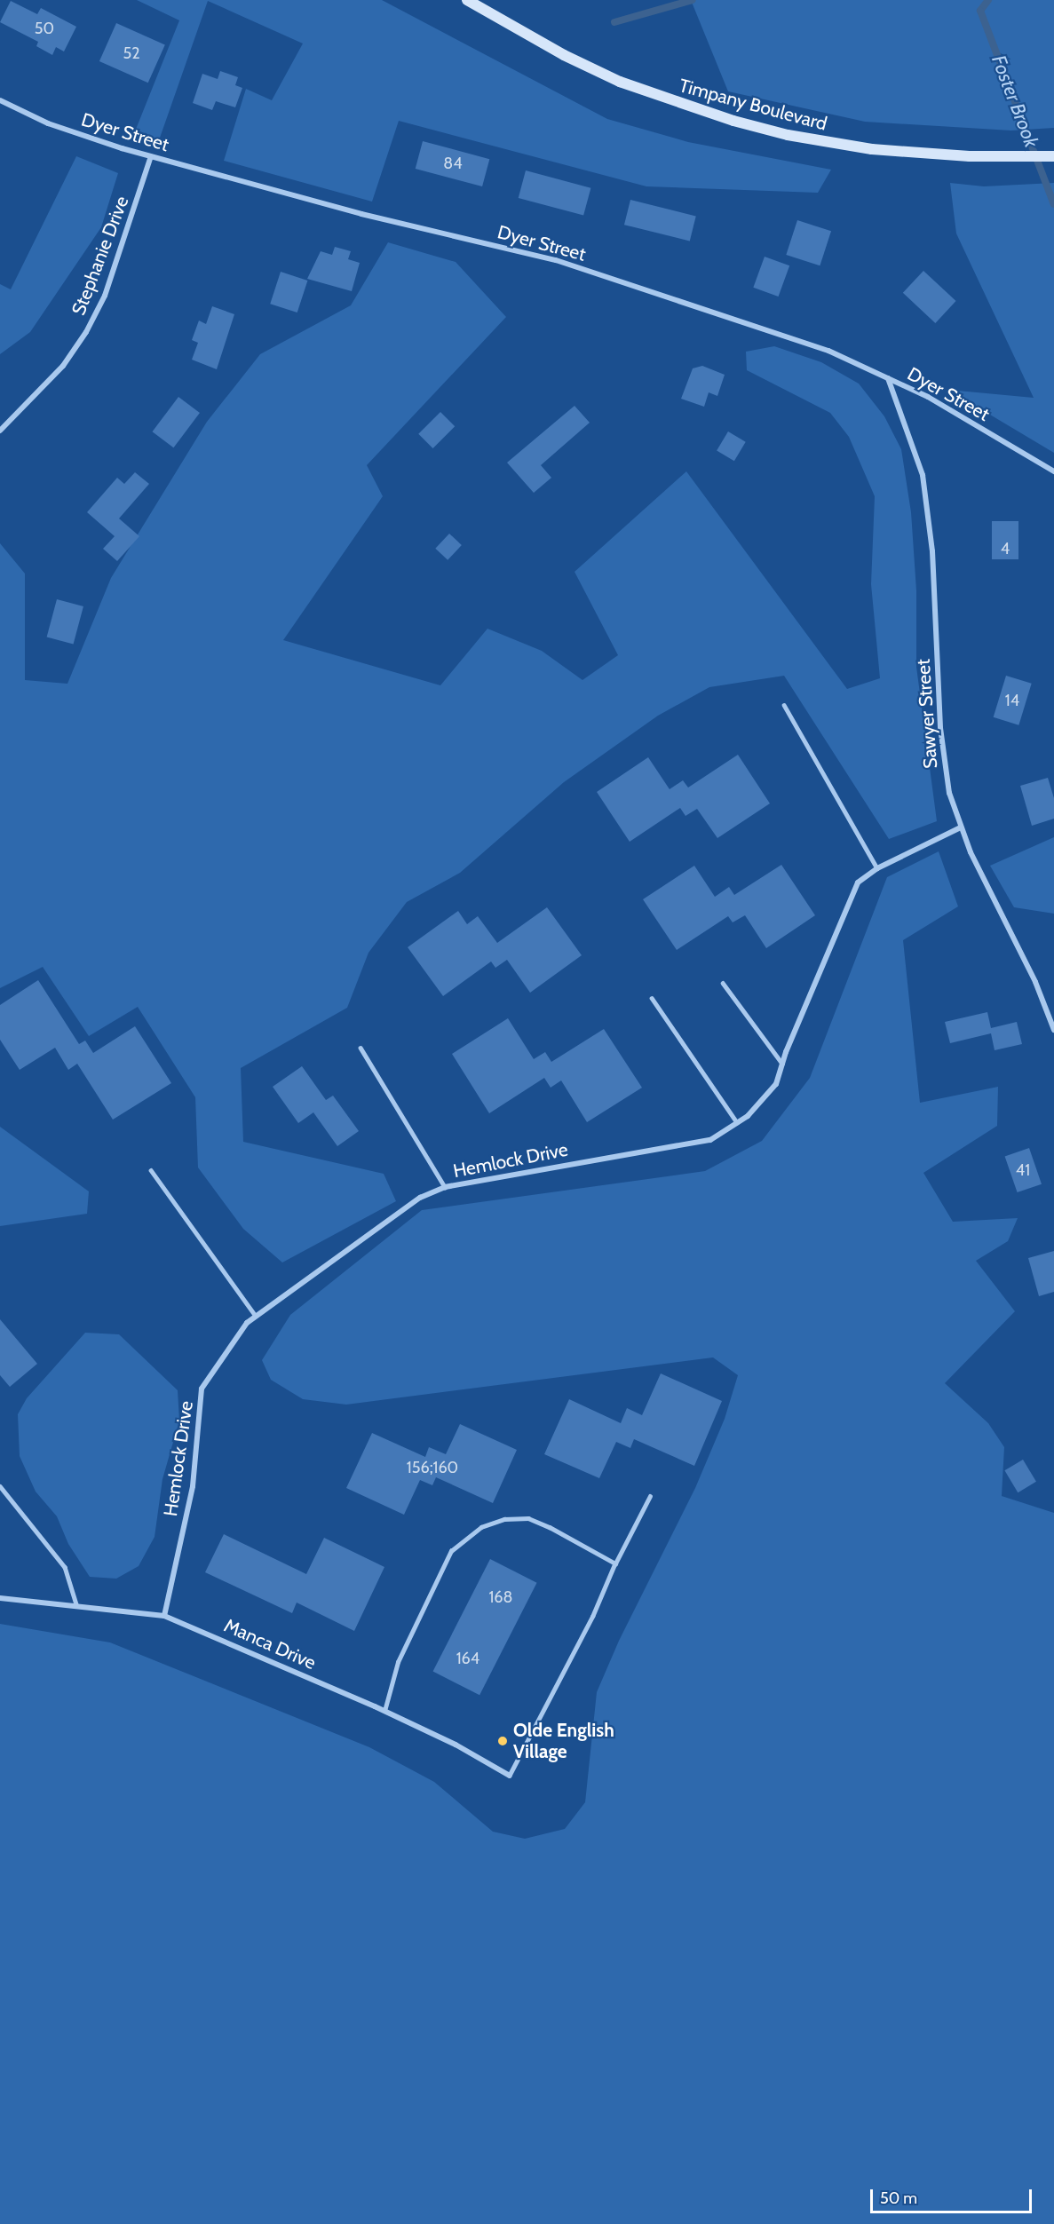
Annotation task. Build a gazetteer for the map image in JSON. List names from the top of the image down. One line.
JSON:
{"streets":{"main road":["Timpany Boulevard"],"street":["Dyer Street","Stephanie Drive","Sawyer Street","Hemlock Drive","Manca Drive"]},"crossings":[["Dyer Street","Stephanie Drive"],["Dyer Street","Sawyer Street"],["Sawyer Street","Hemlock Drive"],["Hemlock Drive","Manca Drive"]],"water":["Foster Brook"],"places":["Olde English Village"],"house_numbers":["50","52","84","4","14","41","156;160","168","164"],"scale_bar":"50 m"}
